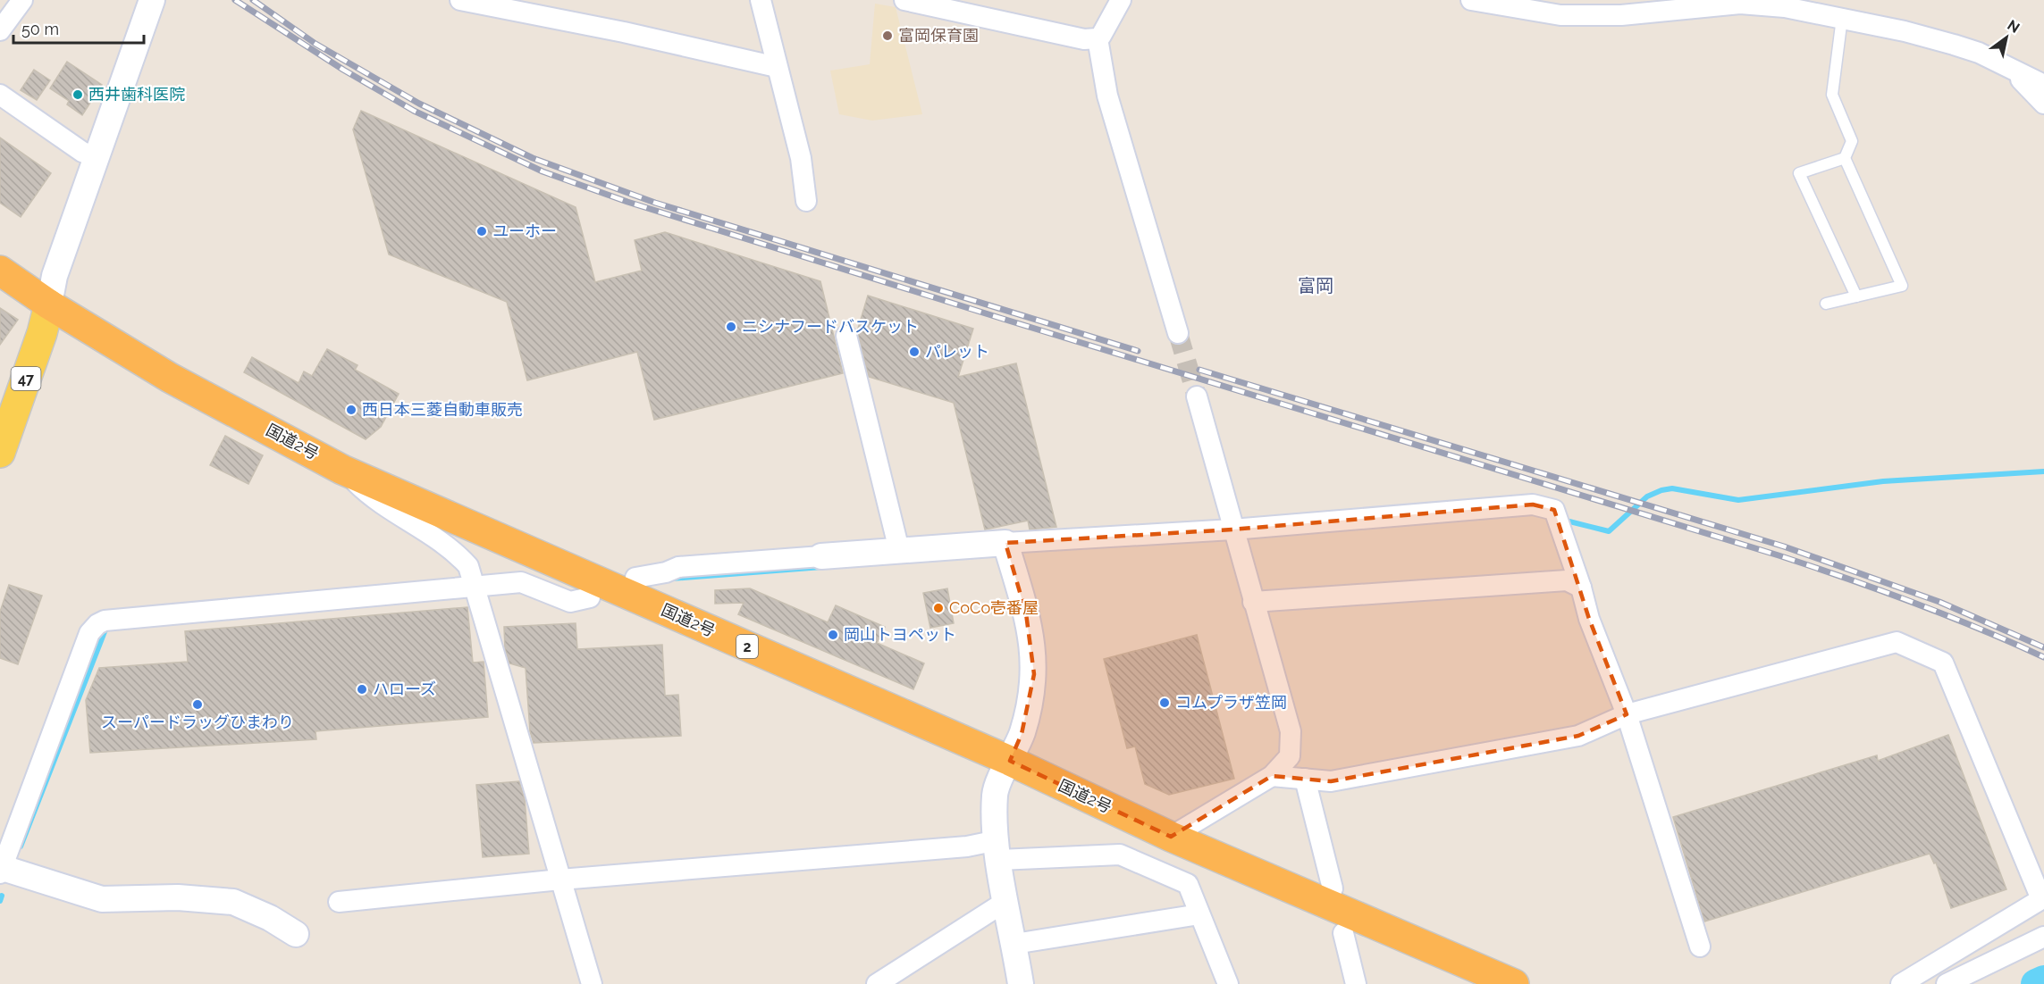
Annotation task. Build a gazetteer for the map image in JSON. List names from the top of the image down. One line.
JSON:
{"streets":{"highway":["国道2号","2"],"main road":["47"]},"crossings":[["47","国道2号"]],"districts":["富岡"],"places":["富岡保育園","西井歯科医院","ユーホー","ニシナフードバスケット","パレット","西日本三菱自動車販売","CoCo壱番屋","岡山トヨペット","ハローズ","コムプラザ笠岡","スーパードラッグひまわり"],"scale_bar":"50 m","north":"top right"}
